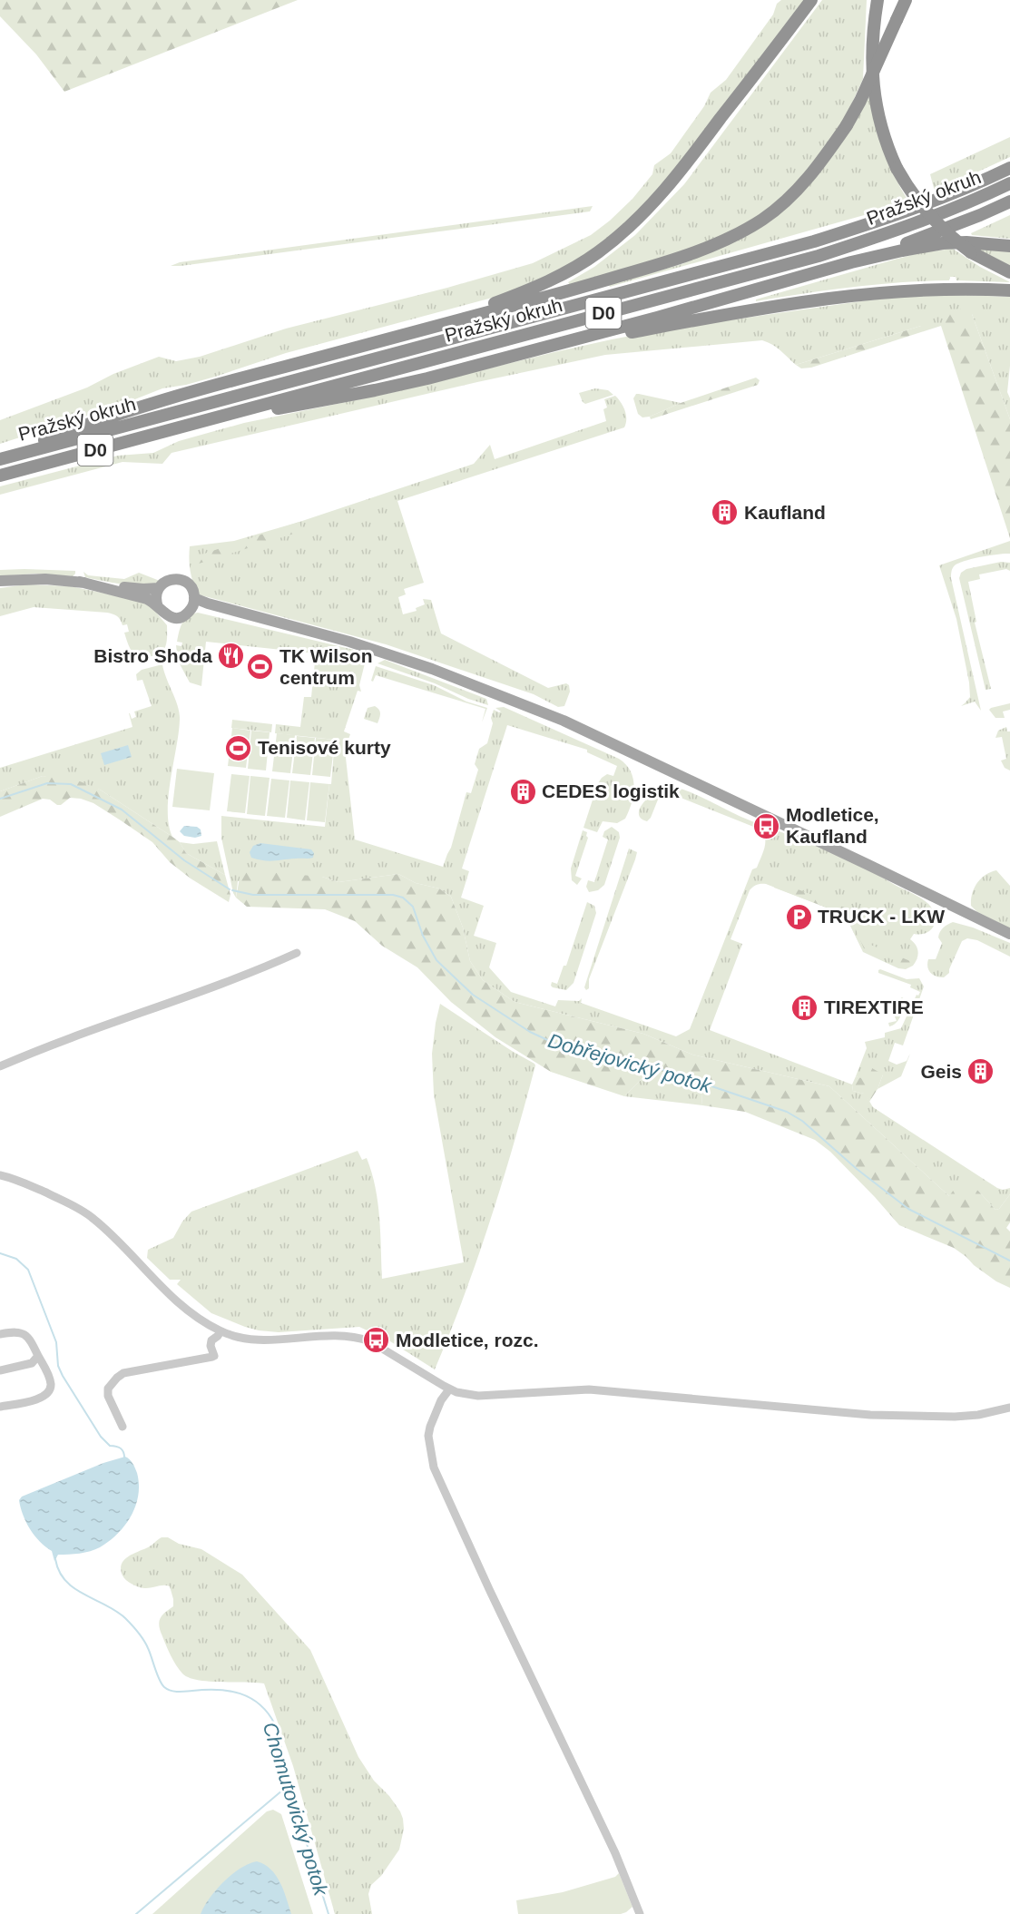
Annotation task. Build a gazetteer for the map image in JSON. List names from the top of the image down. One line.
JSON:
{"streets":{"highway":["Pražský okruh","D0"]},"crossings":[["Pražský okruh","D0"]],"water":["Dobřejovický potok","Chomutovický potok"],"places":{"building":["Kaufland","CEDES logistik","TIREXTIRE","Geis"],"restaurant":["Bistro Shoda"],"sports":["TK Wilson centrum","Tenisové kurty"],"bus stop":["Modletice, Kaufland","Modletice, rozc."],"parking":["TRUCK - LKW"]}}
